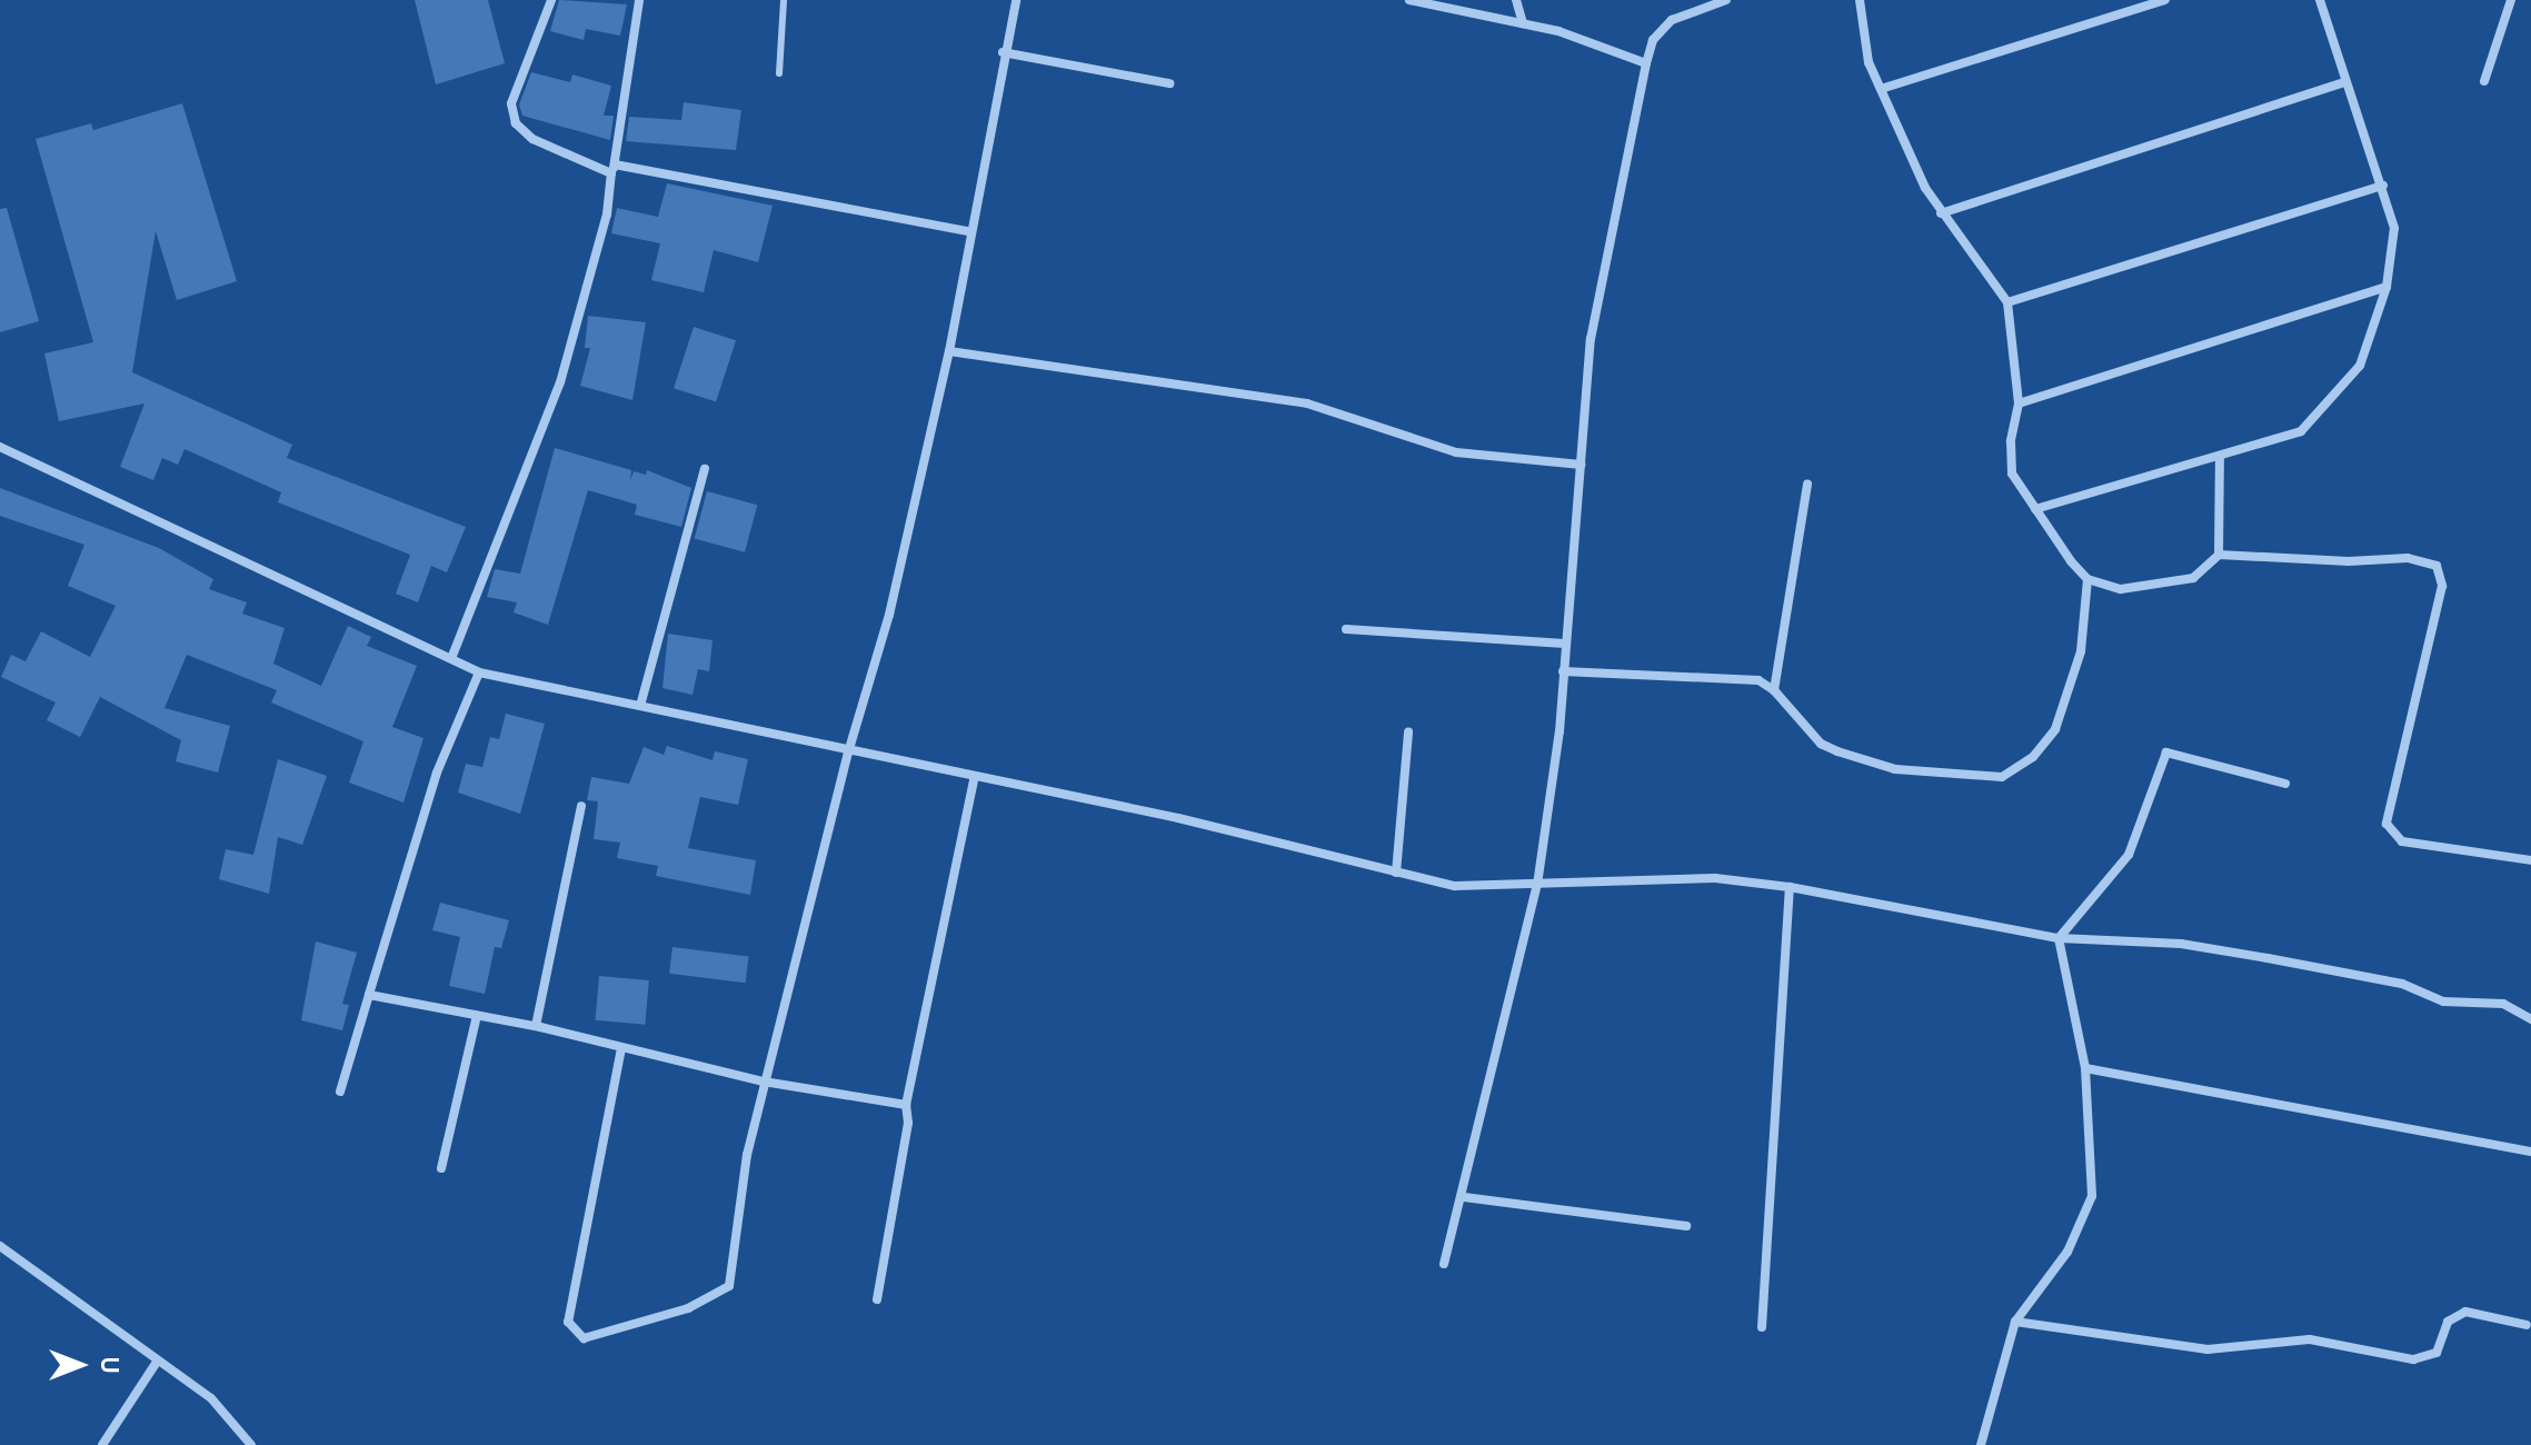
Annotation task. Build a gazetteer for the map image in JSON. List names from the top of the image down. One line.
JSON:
{"north":"right"}
